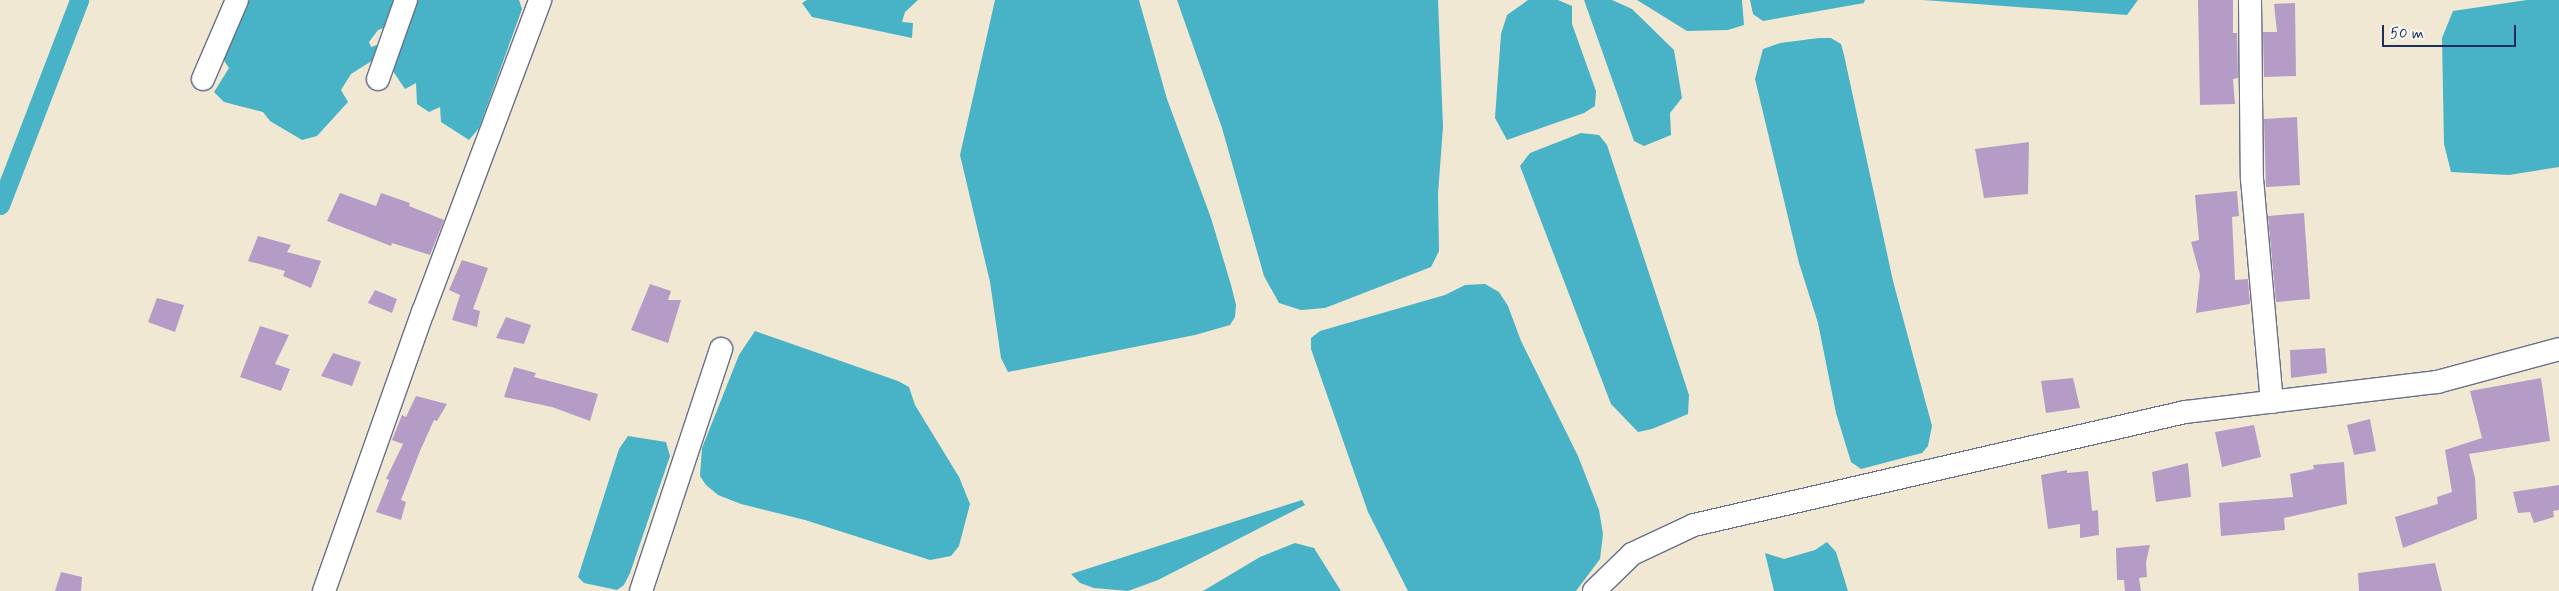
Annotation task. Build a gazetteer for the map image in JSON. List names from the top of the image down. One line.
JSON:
{"scale_bar":"50 m"}
